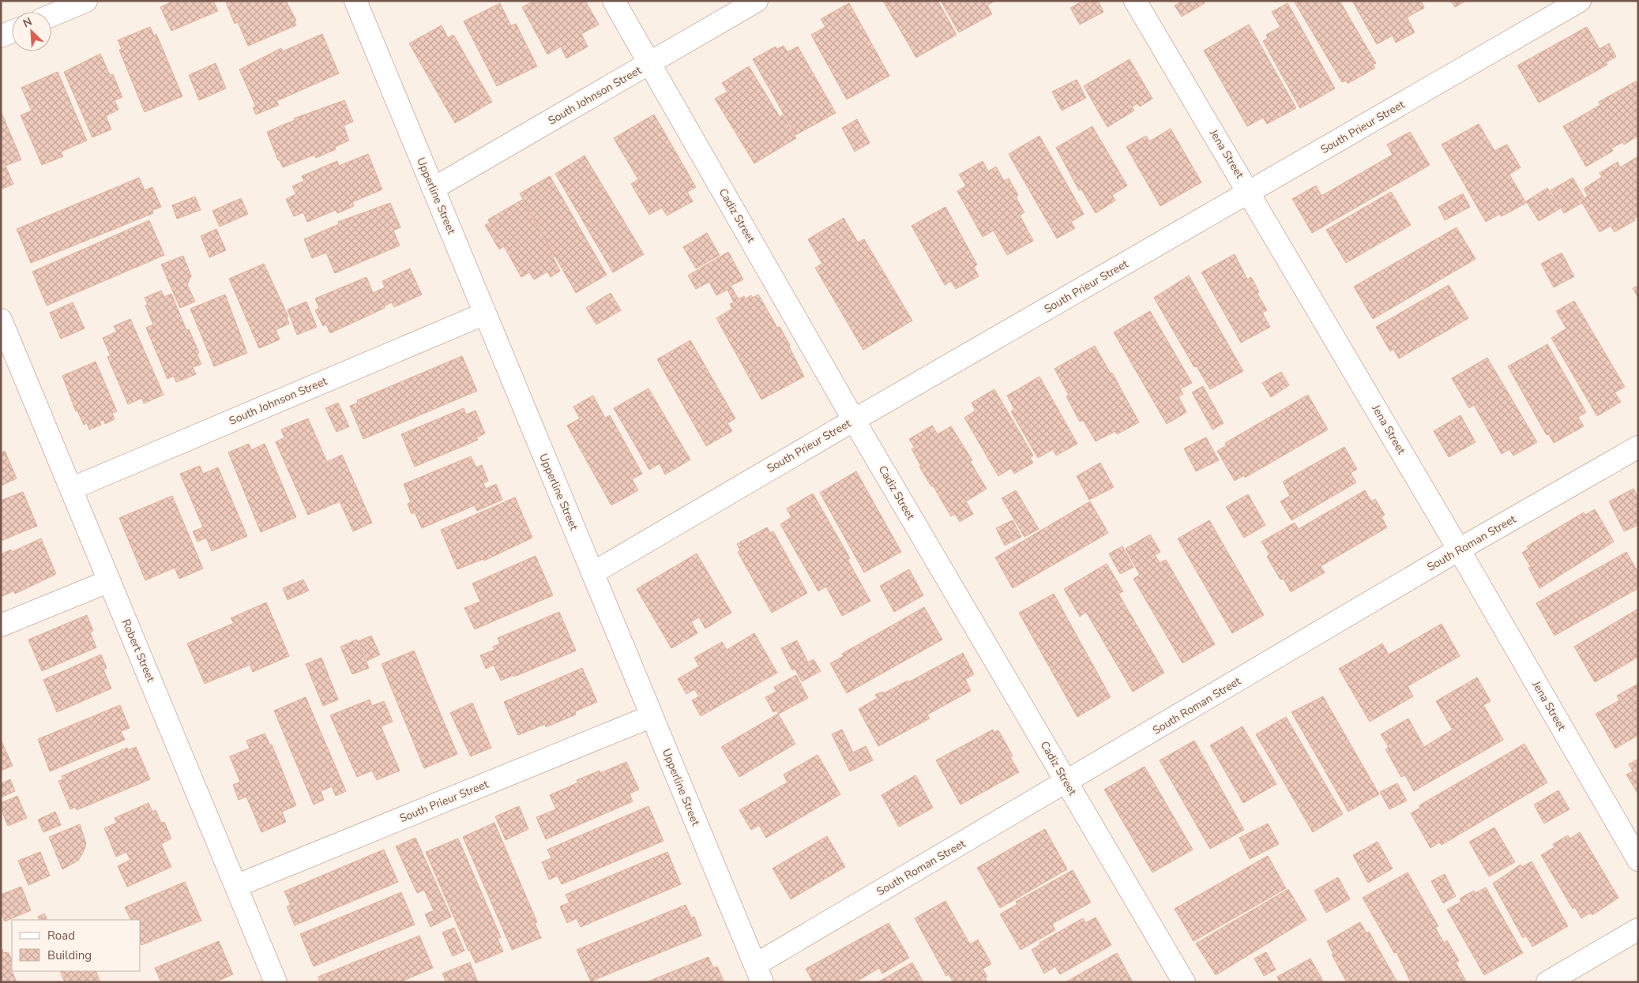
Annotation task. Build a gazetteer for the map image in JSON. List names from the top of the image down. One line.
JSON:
{"streets":{"street":["South Johnson Street","South Prieur Street","Jena Street","Upperline Street","Cadiz Street","South Roman Street","Robert Street"]},"crossings":[["South Johnson Street","Upperline Street"],["South Johnson Street","Cadiz Street"],["South Johnson Street","Robert Street"],["South Prieur Street","Jena Street"],["South Prieur Street","Upperline Street"],["South Prieur Street","Cadiz Street"],["South Prieur Street","Robert Street"],["Jena Street","South Roman Street"],["Upperline Street","South Roman Street"],["Cadiz Street","South Roman Street"]],"legend":["Road","Building"],"north":"top left"}
